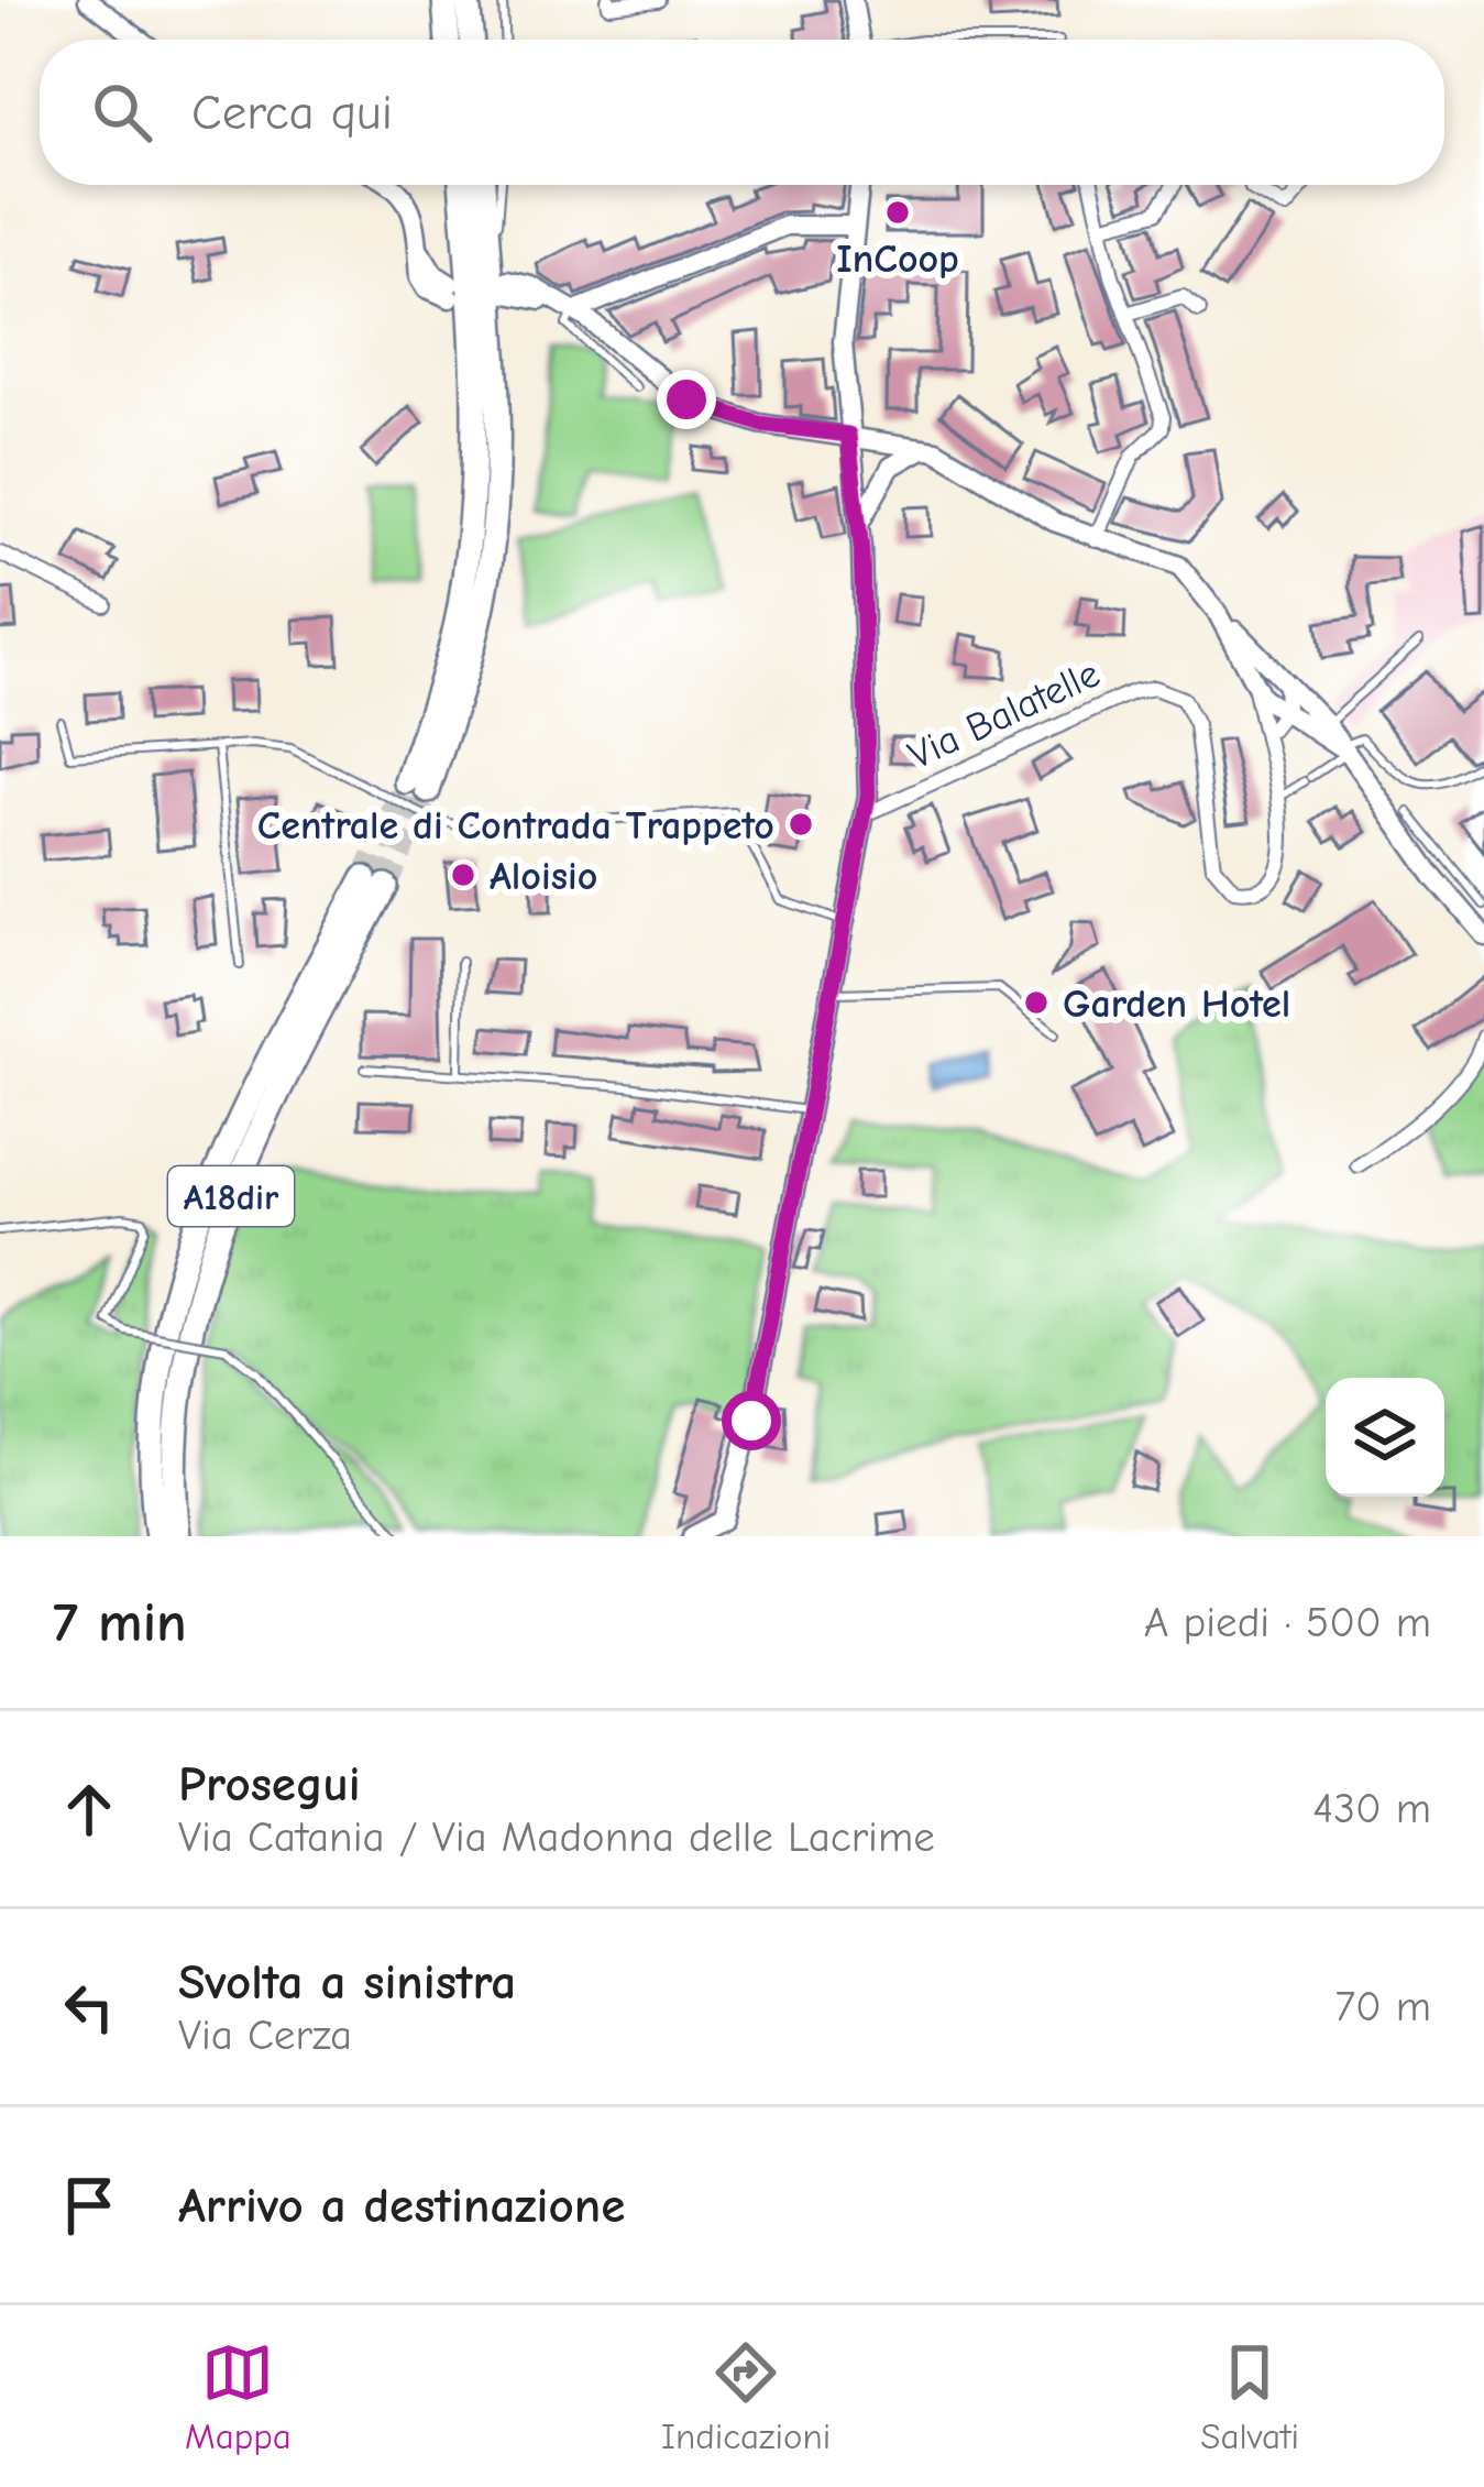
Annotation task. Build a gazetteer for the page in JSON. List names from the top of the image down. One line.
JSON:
{"streets":{"highway":["A18dir"],"street":["Via Balatelle"]},"places":["InCoop","Centrale di Contrada Trappeto","Aloisio","Garden Hotel"],"page":{"search":"Cerca qui","heading":["7 min","A piedi · 500 m"],"list":[["Prosegui","Via Catania / Via Madonna delle Lacrime","430 m"],["Svolta a sinistra","Via Cerza","70 m"],"Arrivo a destinazione"],"nav":["Mappa","Indicazioni","Salvati"]}}
